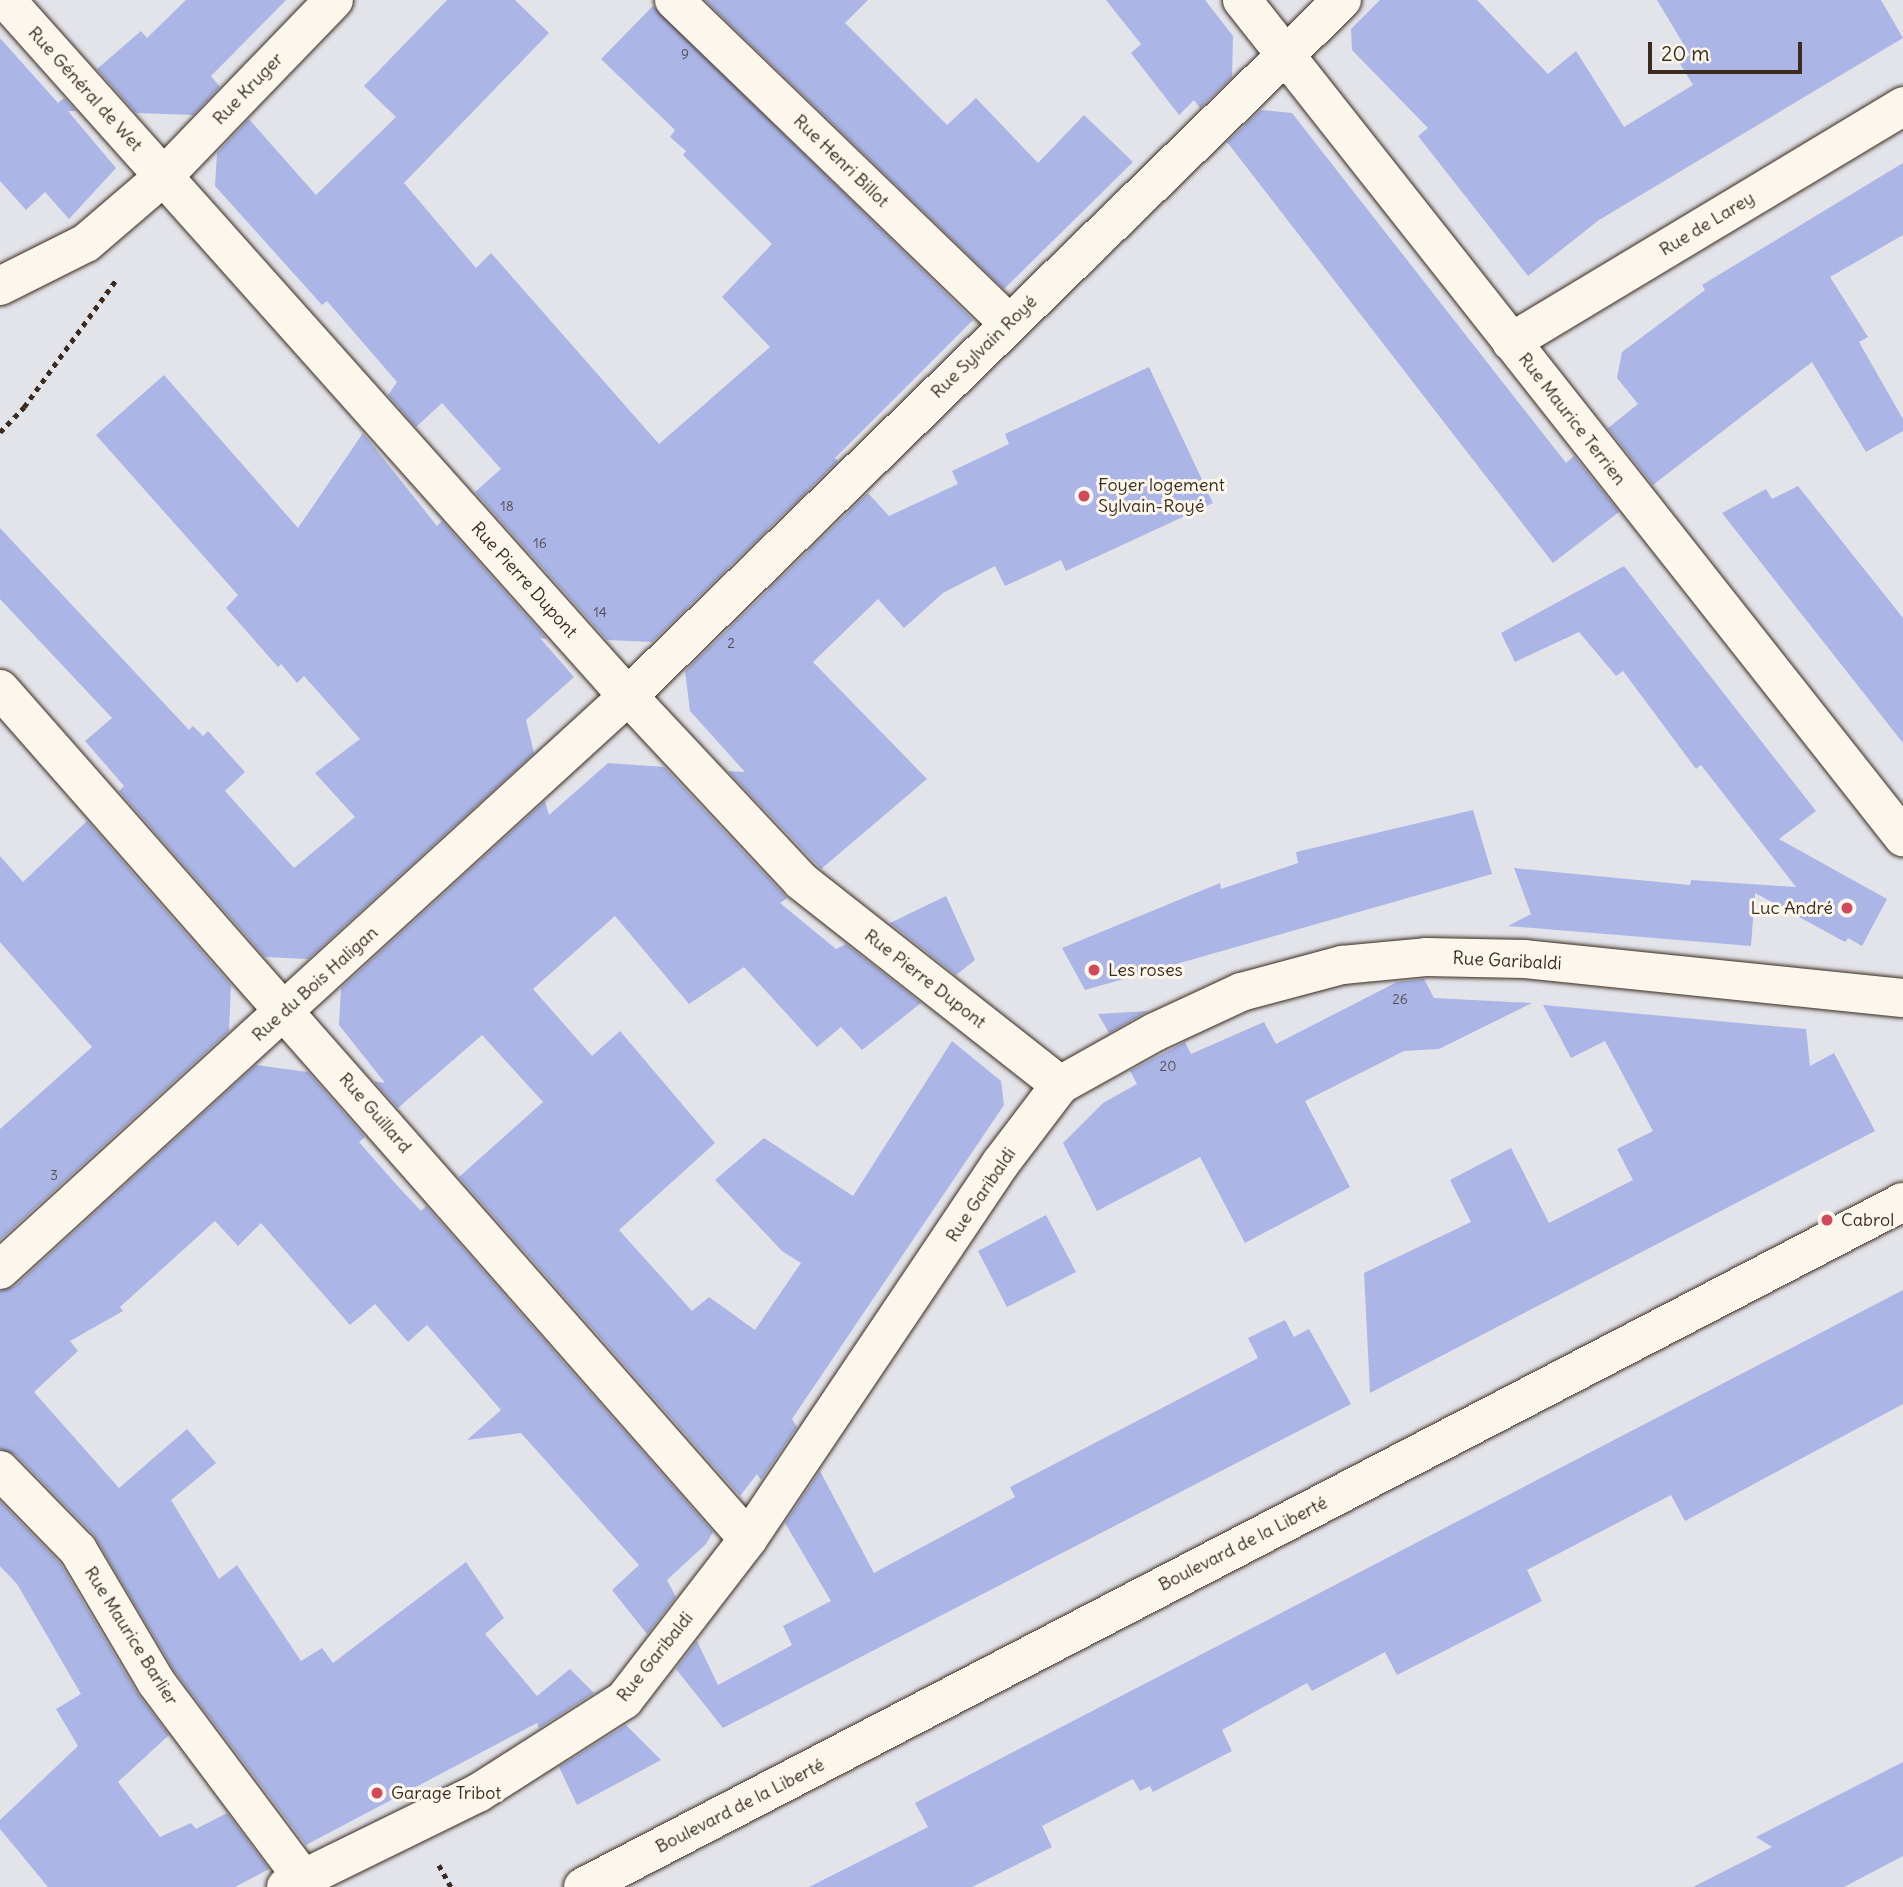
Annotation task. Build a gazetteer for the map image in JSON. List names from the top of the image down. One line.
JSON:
{"streets":{"street":["Rue Général de Wet","Rue Kruger","Rue Henri Billot","Rue de Larey","Rue Sylvain Royé","Rue Maurice Terrien","Rue Pierre Dupont","Rue Garibaldi","Rue du Bois Haligan","Rue Guillard","Boulevard de la Liberté","Rue Maurice Barlier"]},"crossings":[["Rue Général de Wet","Rue Kruger"],["Rue Général de Wet","Rue Pierre Dupont"],["Rue Kruger","Rue Pierre Dupont"],["Rue Henri Billot","Rue Sylvain Royé"],["Rue de Larey","Rue Maurice Terrien"],["Rue Sylvain Royé","Rue Maurice Terrien"],["Rue Sylvain Royé","Rue Pierre Dupont"],["Rue Sylvain Royé","Rue du Bois Haligan"],["Rue Pierre Dupont","Rue Garibaldi"],["Rue Pierre Dupont","Rue du Bois Haligan"],["Rue Garibaldi","Rue Guillard"],["Rue Garibaldi","Rue Maurice Barlier"],["Rue du Bois Haligan","Rue Guillard"]],"places":["Foyer logement Sylvain-Royé","Luc André","Les roses","Cabrol","Garage Tribot"],"house_numbers":["9","18","16","14","2","26","20","3"],"scale_bar":"20 m"}
